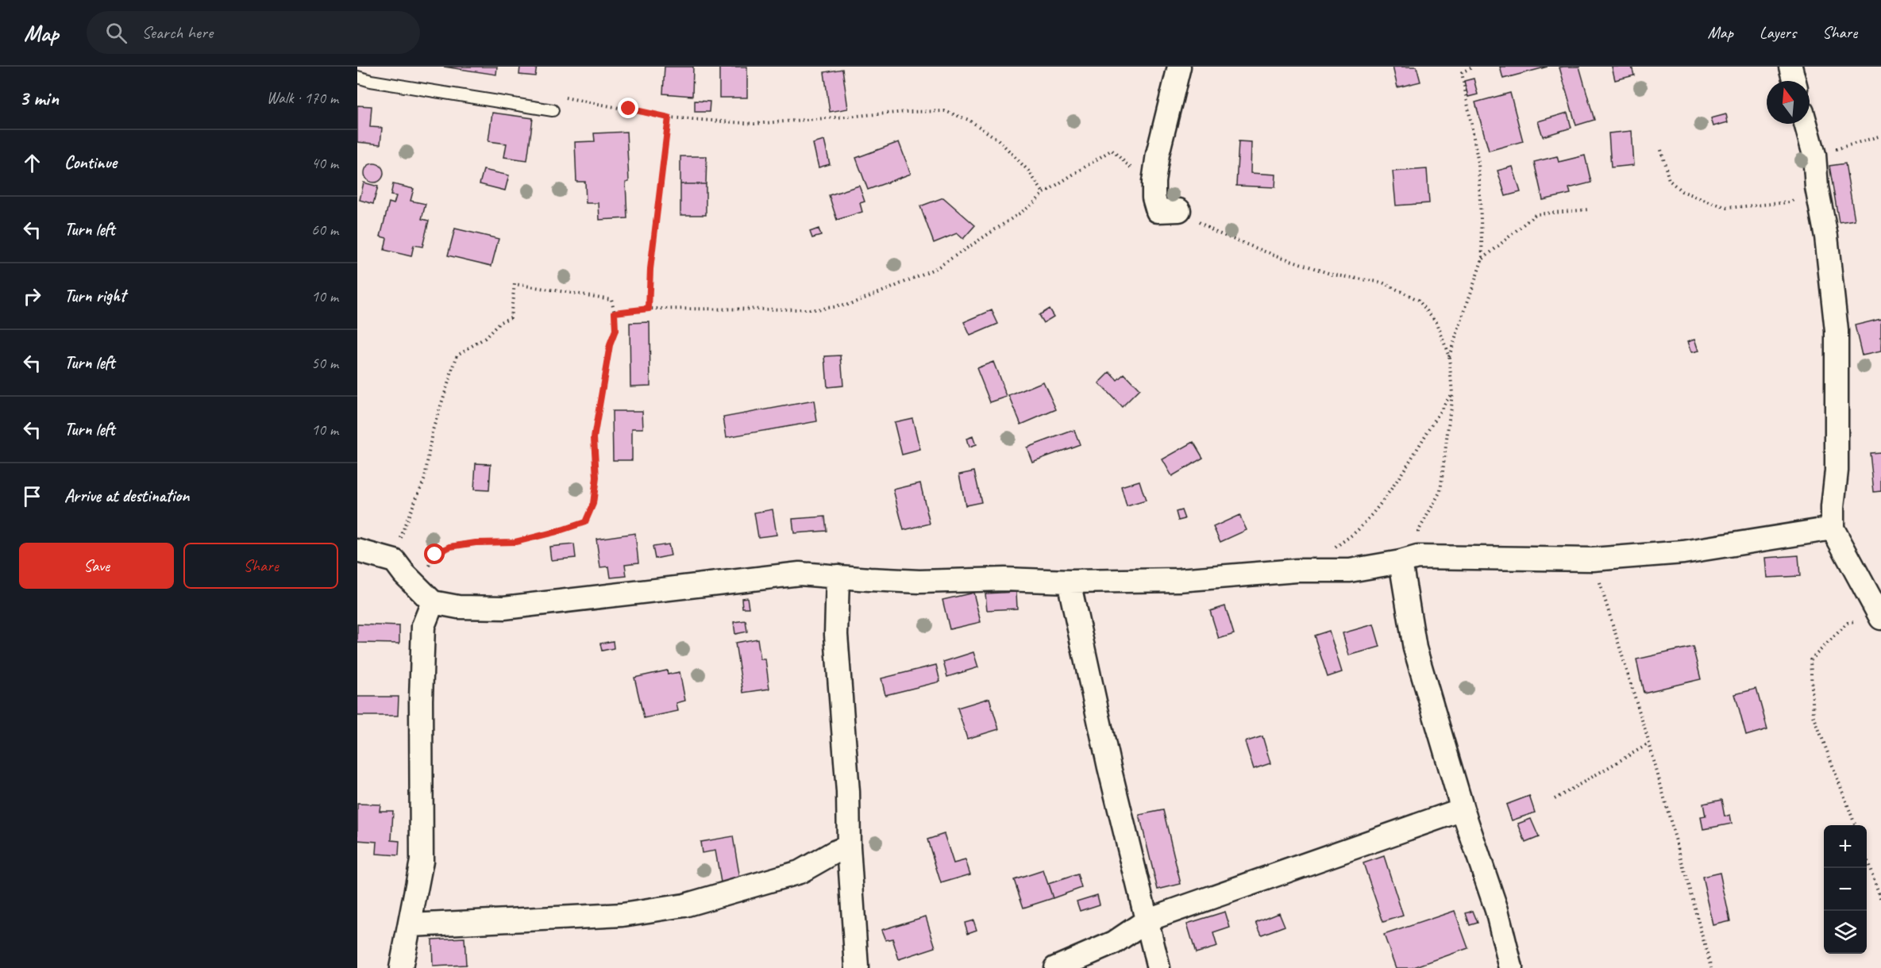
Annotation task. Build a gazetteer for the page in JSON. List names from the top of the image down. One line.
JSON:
{"north":"top","page":{"header":"Map","search":"Search here","nav":["Map","Layers","Share"],"heading":["3 min","Walk · 170 m"],"list":[["Continue","40 m"],["Turn left","60 m"],["Turn right","10 m"],["Turn left","50 m"],["Turn left","10 m"],"Arrive at destination"],"buttons":["Save","Share"],"map_buttons":["+","−"]}}
